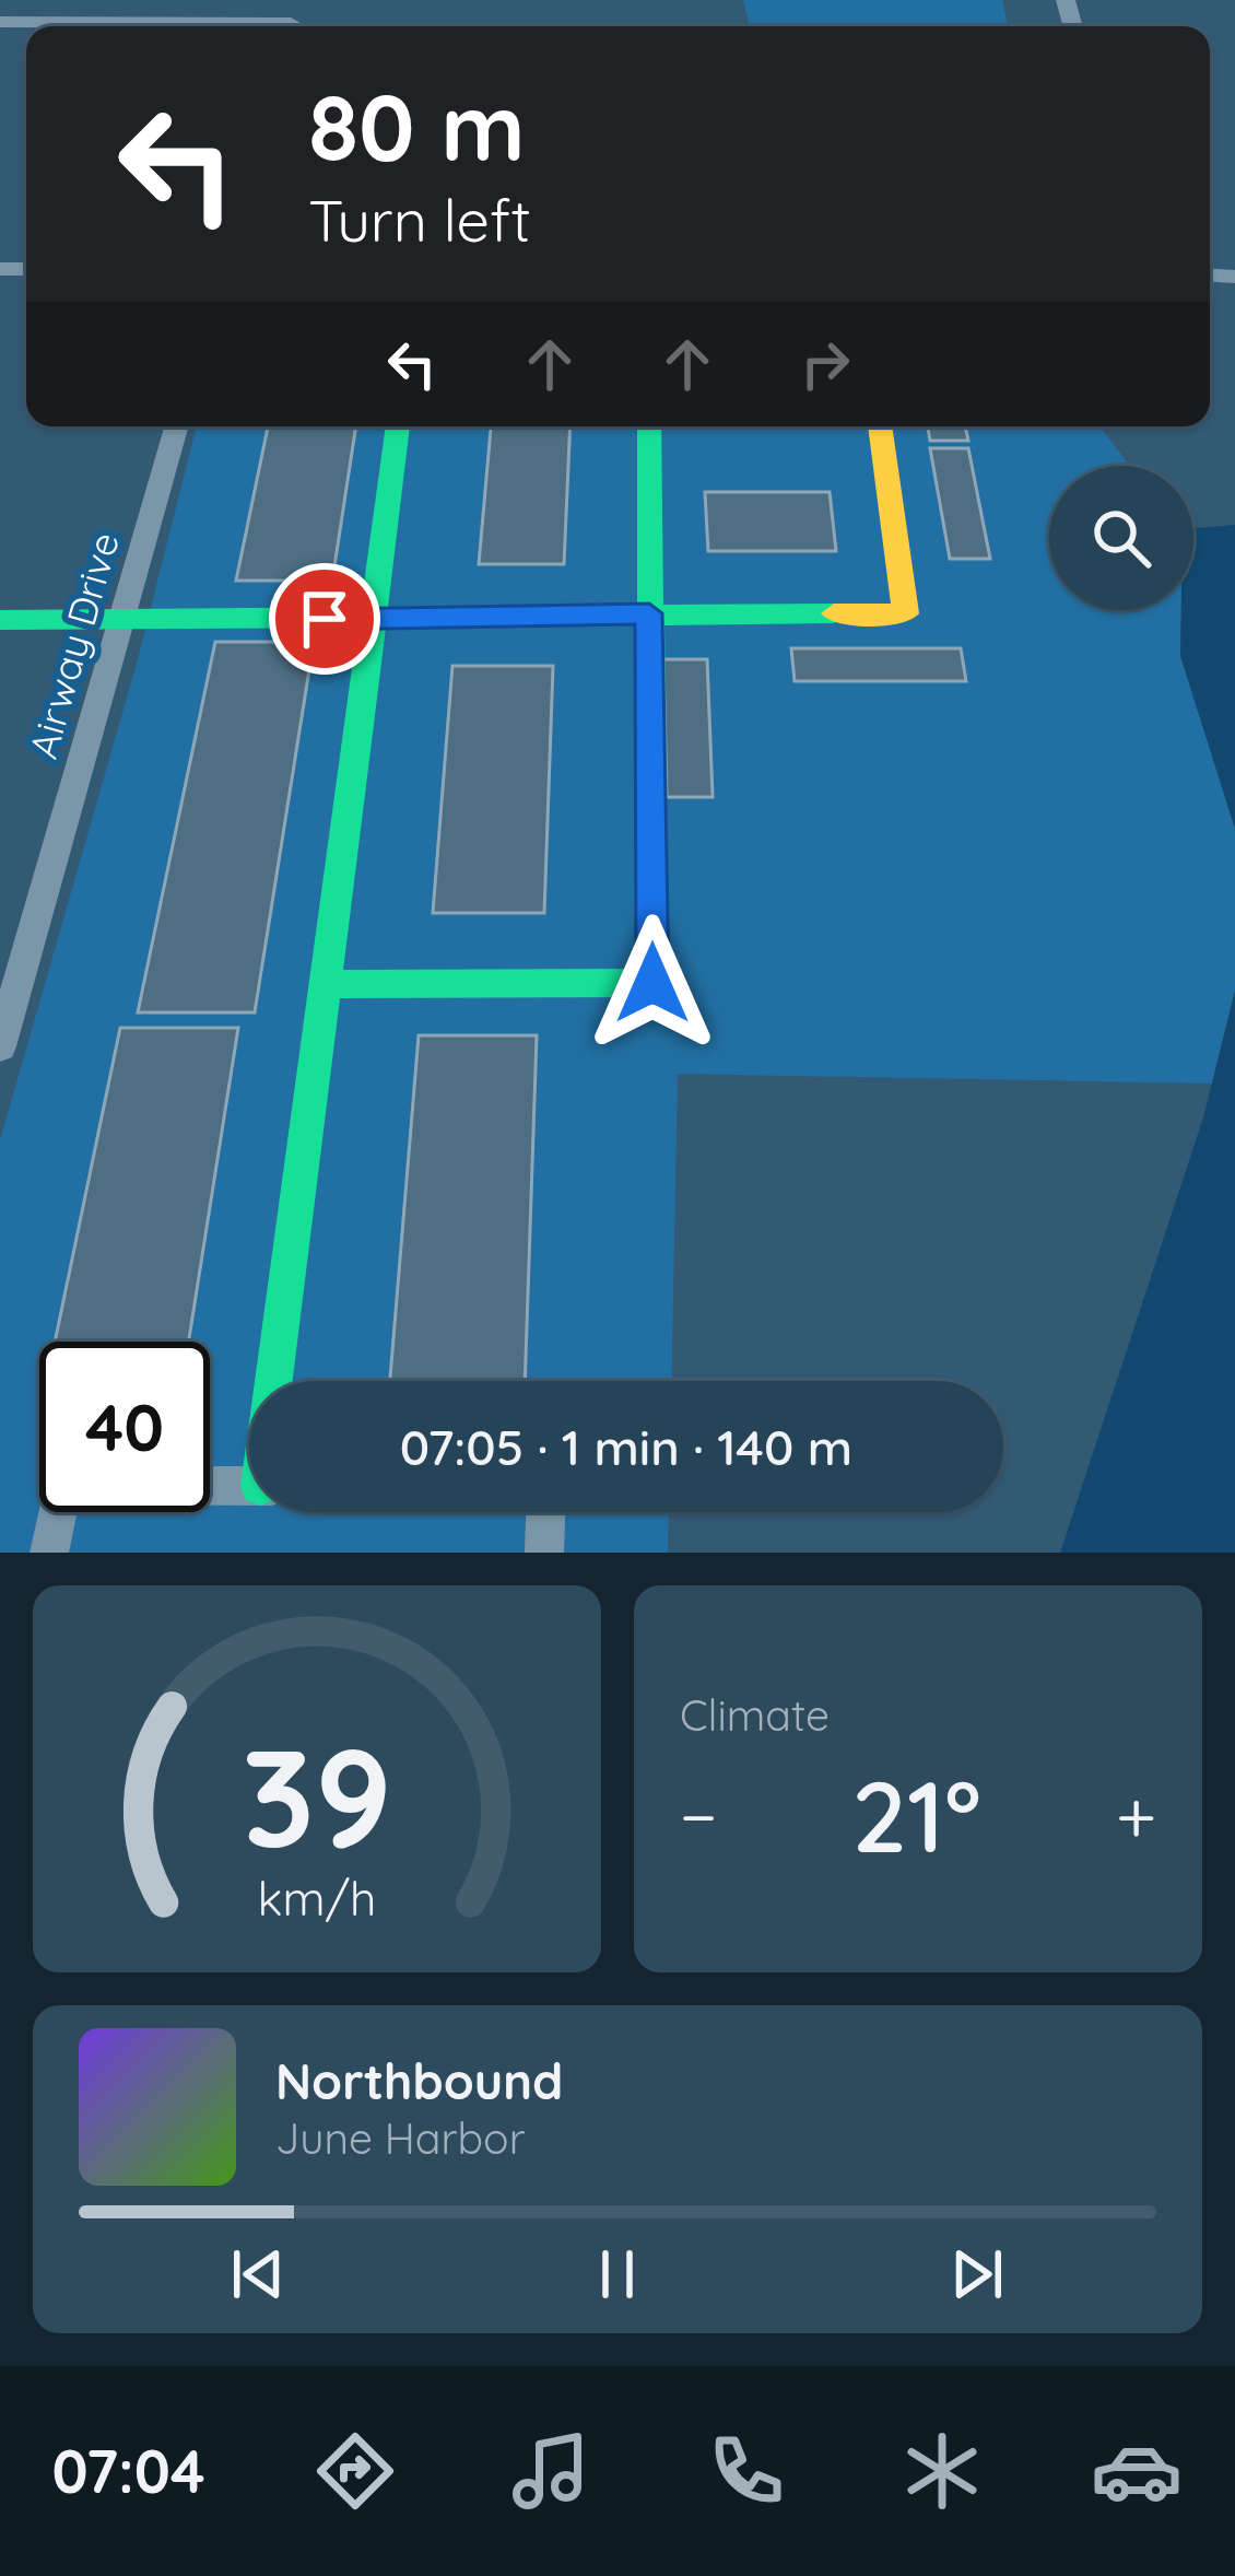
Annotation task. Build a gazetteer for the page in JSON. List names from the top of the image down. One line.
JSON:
{"streets":{"street":["Airway Drive"]},"page":{"turn":["80 m","Turn left"],"limit":"40","trip":"07:05 · 1 min · 140 m","tile":"Climate","heat":["−","21°","+"],"song":["Northbound","June Harbor"],"tabs":"07:04","gauge":["39","km/h"]}}
